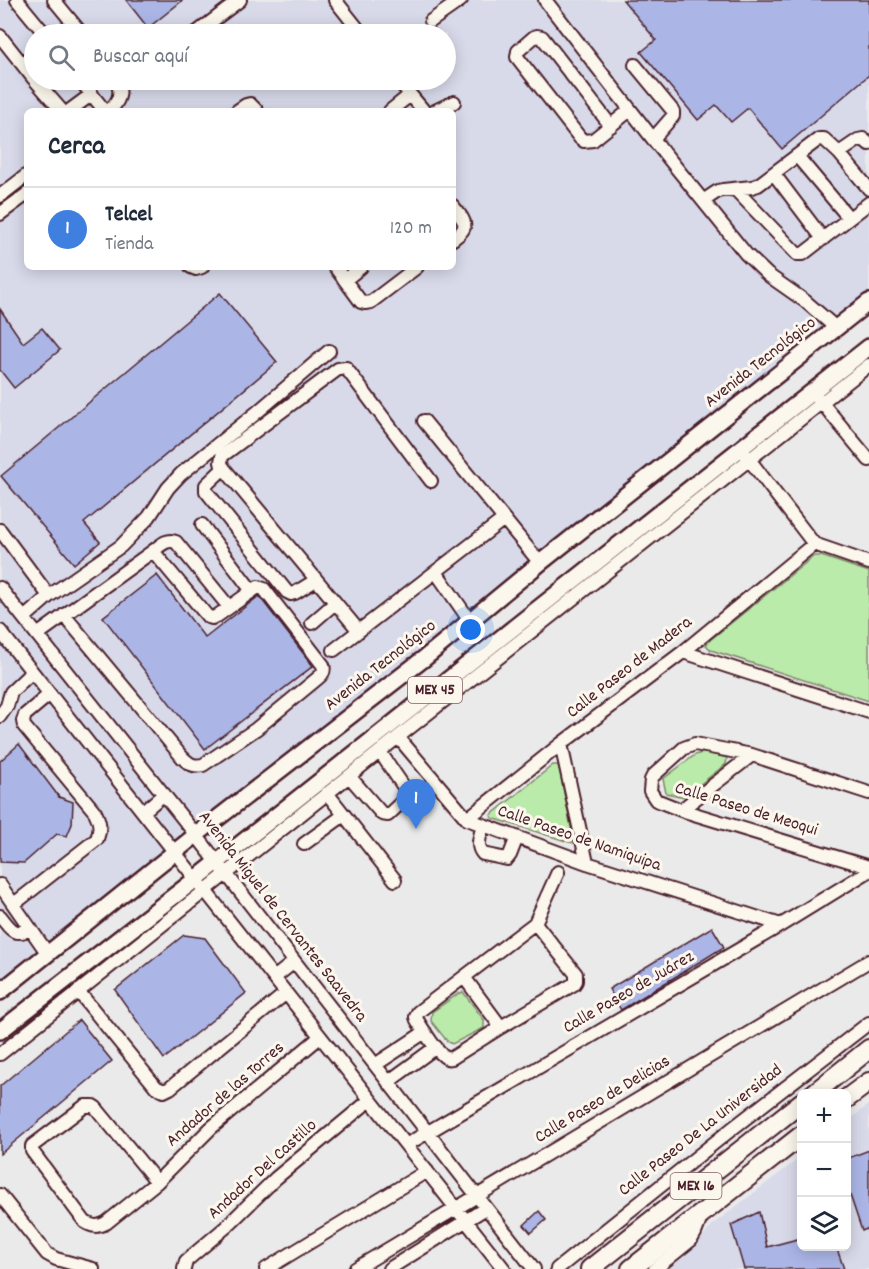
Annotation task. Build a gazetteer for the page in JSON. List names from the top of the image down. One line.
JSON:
{"streets":{"highway":["MEX 16"],"main road":["Avenida Tecnológico","MEX 45"],"street":["Calle Paseo de Madera","Calle Paseo de Meoqui","Calle Paseo de Namiquipa","Avenida Miguel de Cervantes Saavedra","Calle Paseo de Juárez","Andador de las Torres","Calle Paseo de Delicias","Calle Paseo De La Universidad","Andador Del Castillo"]},"crossings":[["Avenida Tecnológico","Avenida Miguel de Cervantes Saavedra"],["Calle Paseo de Madera","Calle Paseo de Namiquipa"],["MEX 45","Avenida Miguel de Cervantes Saavedra"],["Calle Paseo de Meoqui","Calle Paseo de Juárez"],["Calle Paseo de Namiquipa","Calle Paseo de Juárez"],["Avenida Miguel de Cervantes Saavedra","Calle Paseo de Juárez"],["Avenida Miguel de Cervantes Saavedra","Calle Paseo de Delicias"]],"page":{"search":"Buscar aquí","heading":"Cerca","list":[{"mark":"1","name":"Telcel","note":"Tienda","value":"120 m"}],"pins":"1","map_buttons":["+","−"]}}
